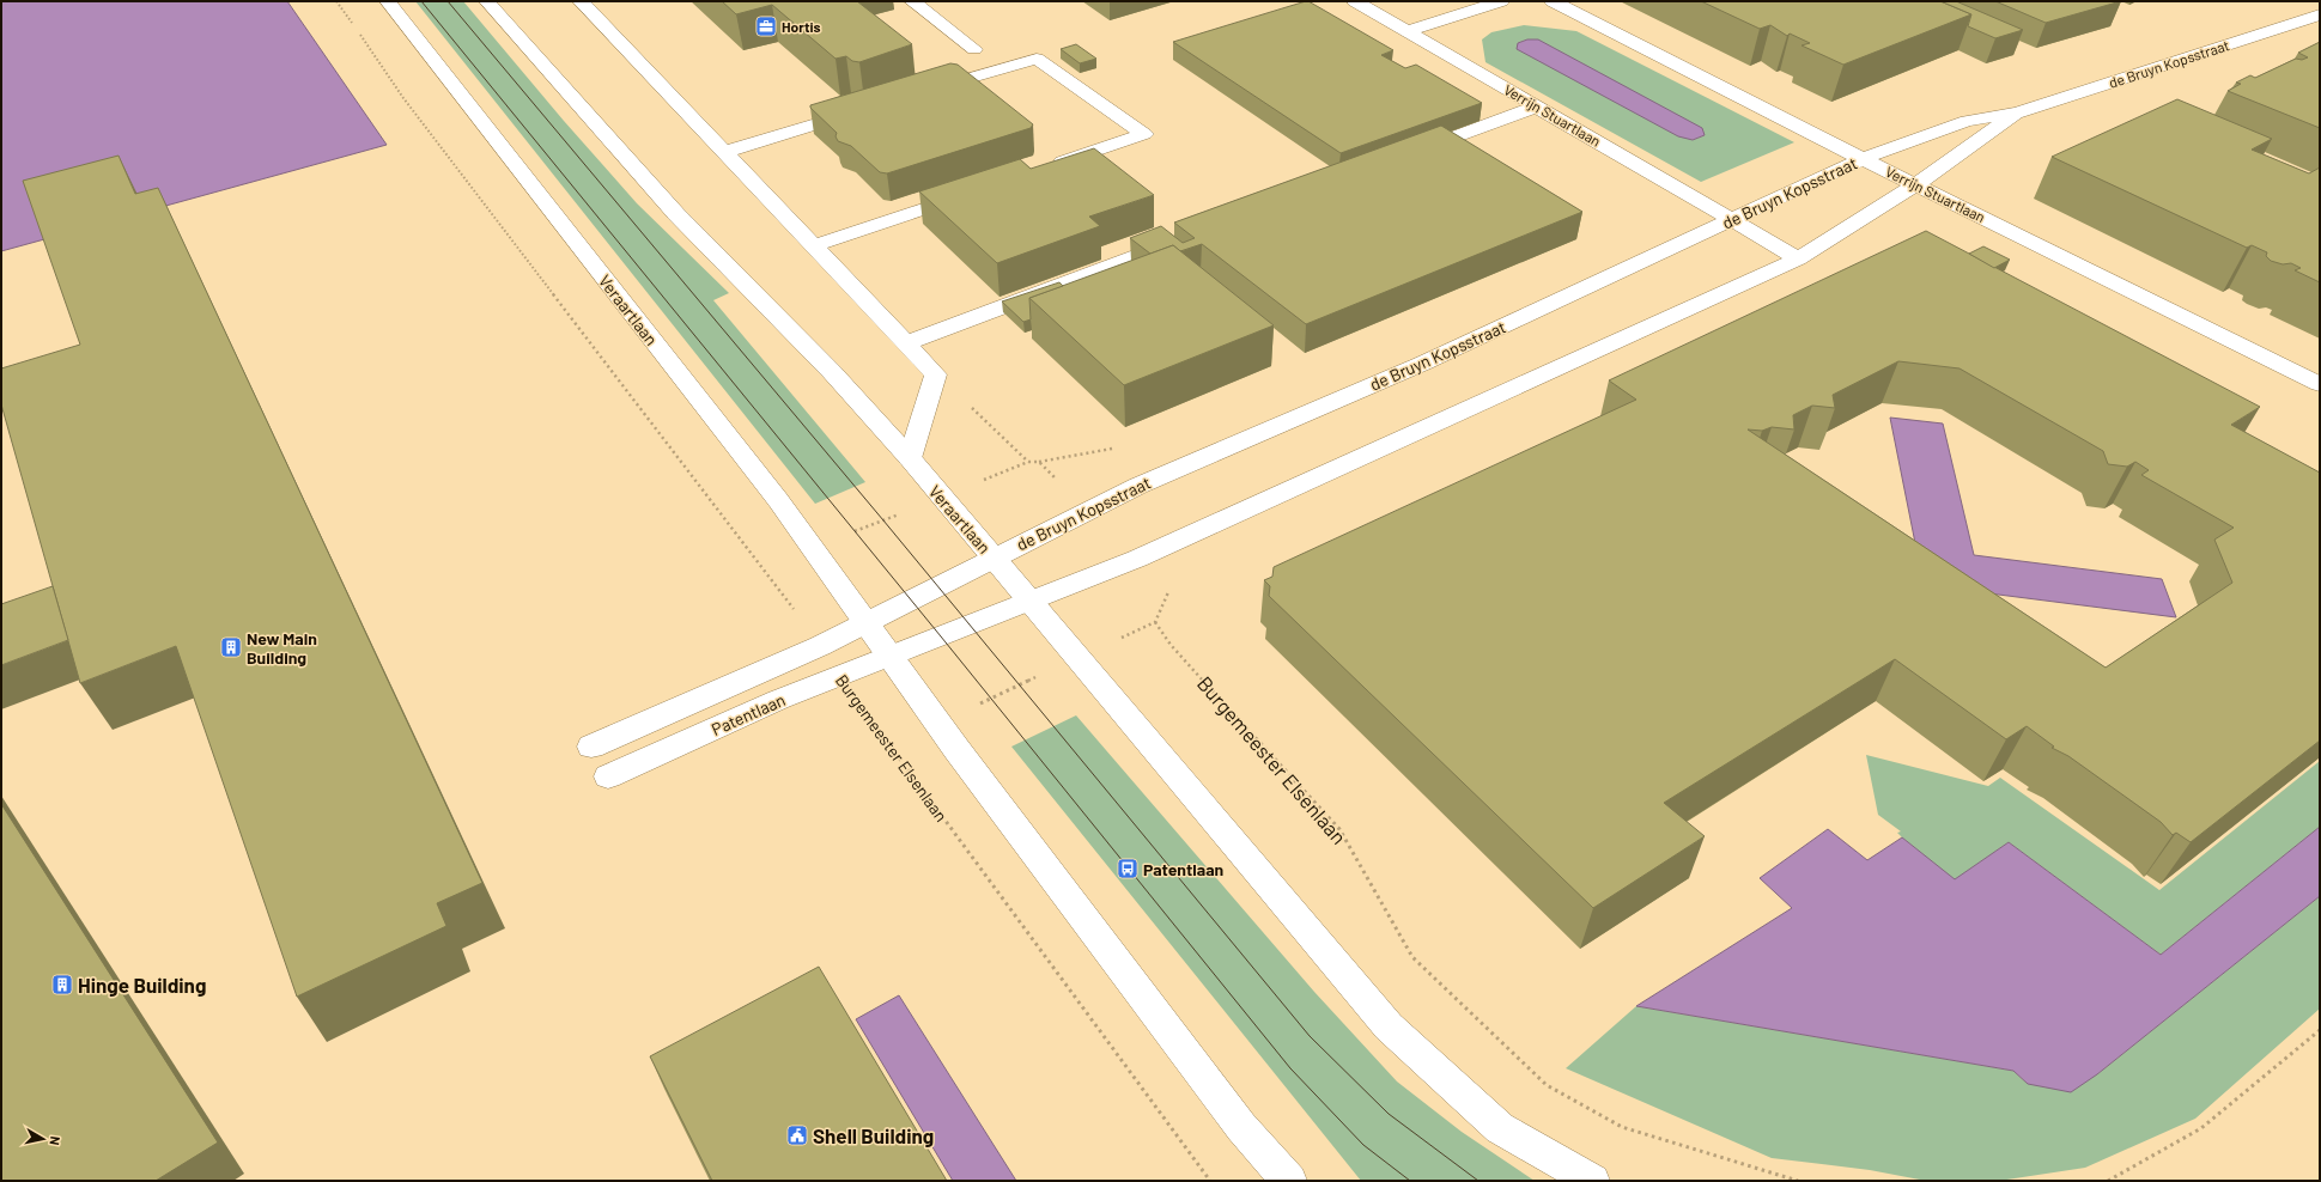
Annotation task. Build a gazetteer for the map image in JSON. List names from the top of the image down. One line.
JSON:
{"streets":{"street":["de Bruyn Kopsstraat","Verrijn Stuartlaan","Veraartlaan","Patentlaan"],"path":["Burgemeester Elsenlaan"]},"crossings":[["de Bruyn Kopsstraat","Verrijn Stuartlaan"],["de Bruyn Kopsstraat","Veraartlaan"],["de Bruyn Kopsstraat","Patentlaan"],["Veraartlaan","Patentlaan"],["Patentlaan","Burgemeester Elsenlaan"]],"places":{"office":["Hortis"],"building":["New Main Building","Hinge Building"],"bus stop":["Patentlaan"],"public building":["Shell Building"]},"north":"right"}
